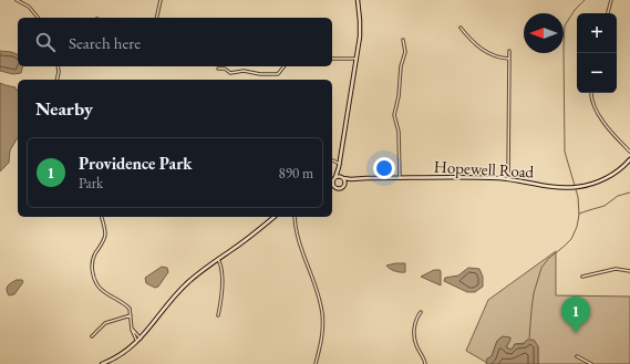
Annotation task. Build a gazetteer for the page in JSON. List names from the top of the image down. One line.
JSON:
{"streets":{"street":["Hopewell Road"]},"north":"left","page":{"map_buttons":["+","−"],"search":"Search here","heading":"Nearby","list":[{"mark":"1","name":"Providence Park","note":"Park","value":"890 m"}],"pins":"1"}}
